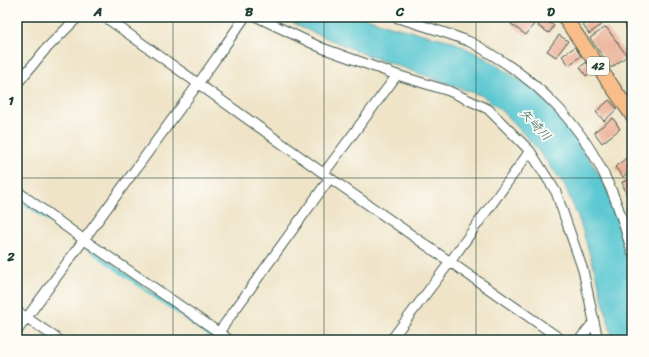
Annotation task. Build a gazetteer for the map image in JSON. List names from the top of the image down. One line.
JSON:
{"streets":{"main road":["42"]},"water":["矢崎川"],"grid":{"columns":["A","B","C","D"],"rows":["1","2"]}}
